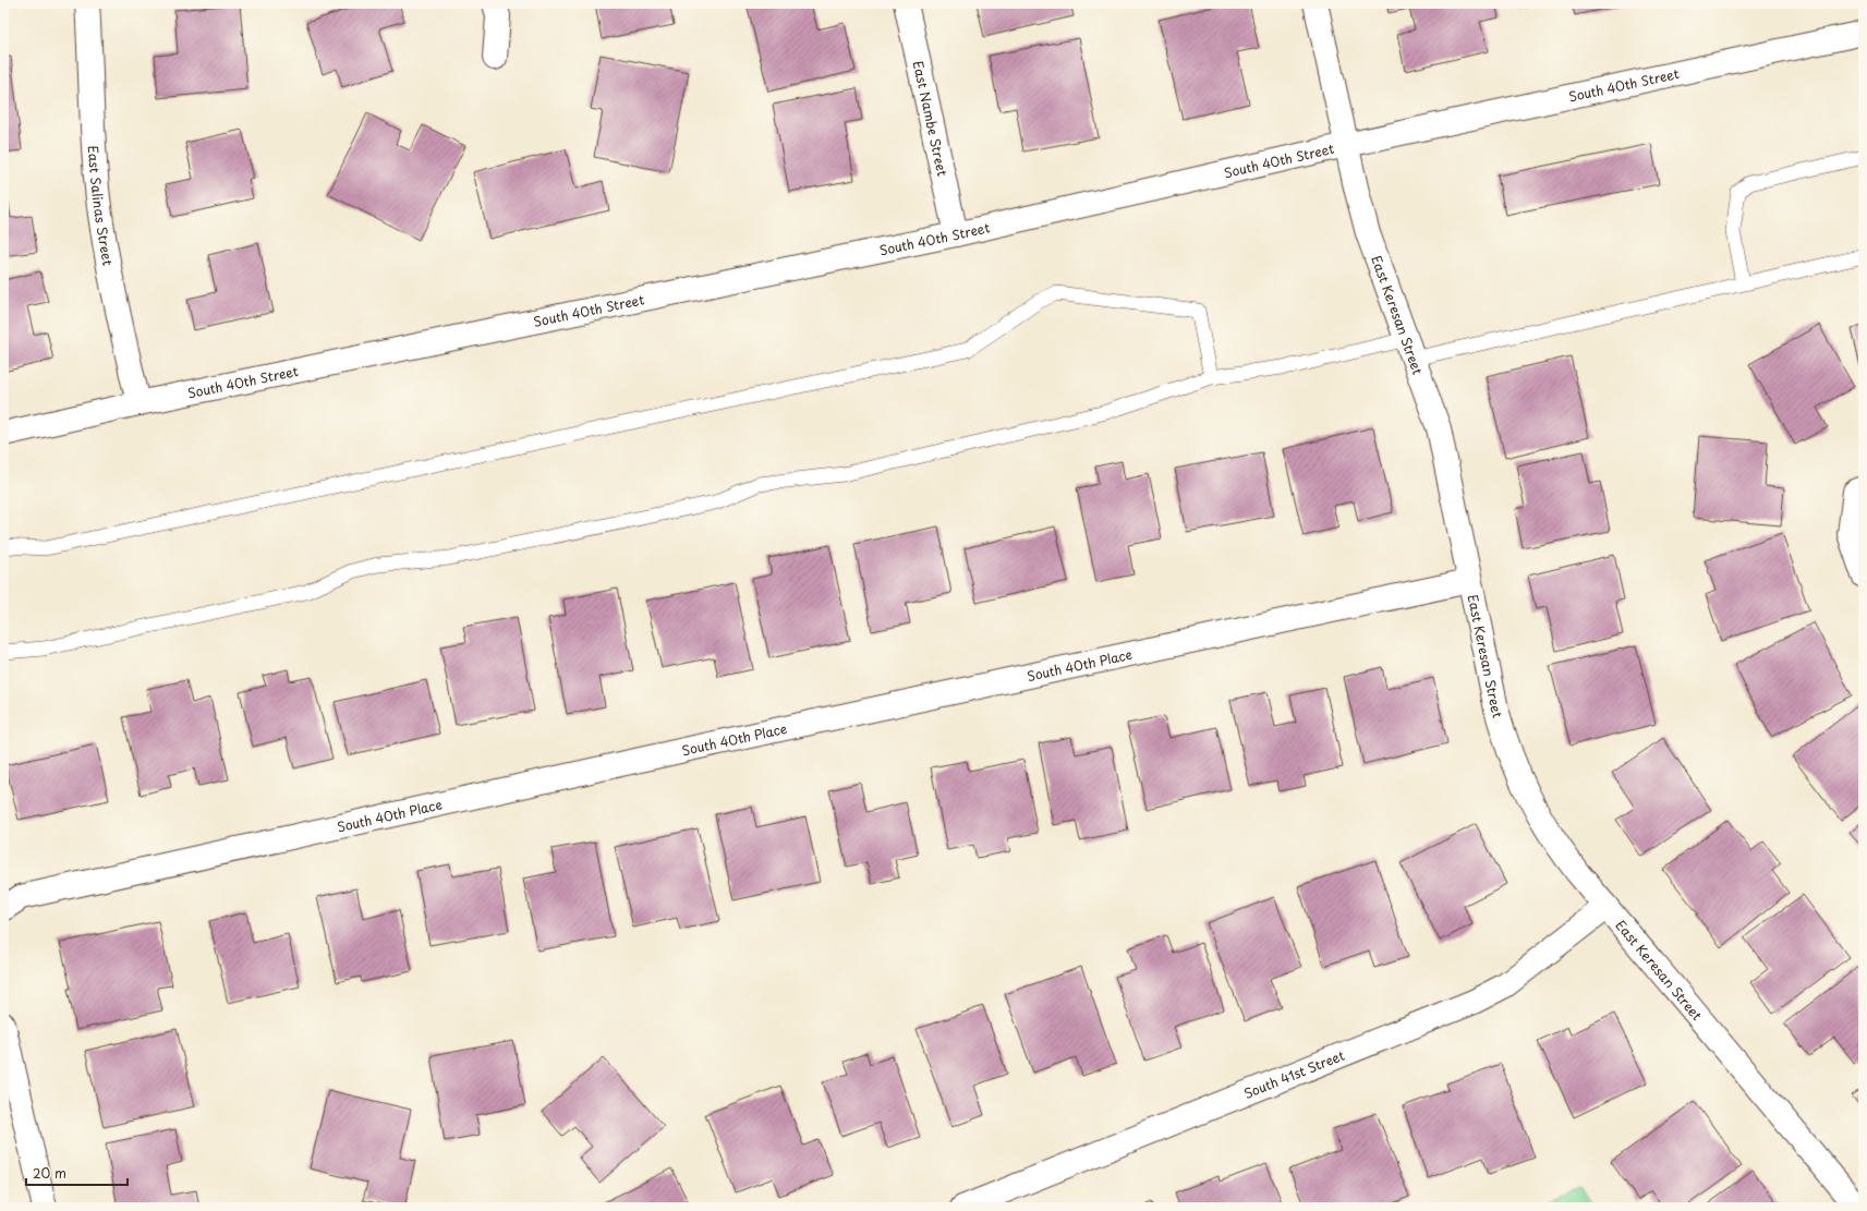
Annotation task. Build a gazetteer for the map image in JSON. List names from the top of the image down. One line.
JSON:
{"streets":{"street":["South 40th Street","East Nambe Street","East Salinas Street","East Keresan Street","South 40th Place","South 41st Street"]},"crossings":[["South 40th Street","East Nambe Street"],["South 40th Street","East Salinas Street"],["South 40th Street","East Keresan Street"],["East Keresan Street","South 40th Place"],["East Keresan Street","South 41st Street"]],"scale_bar":"20 m"}
